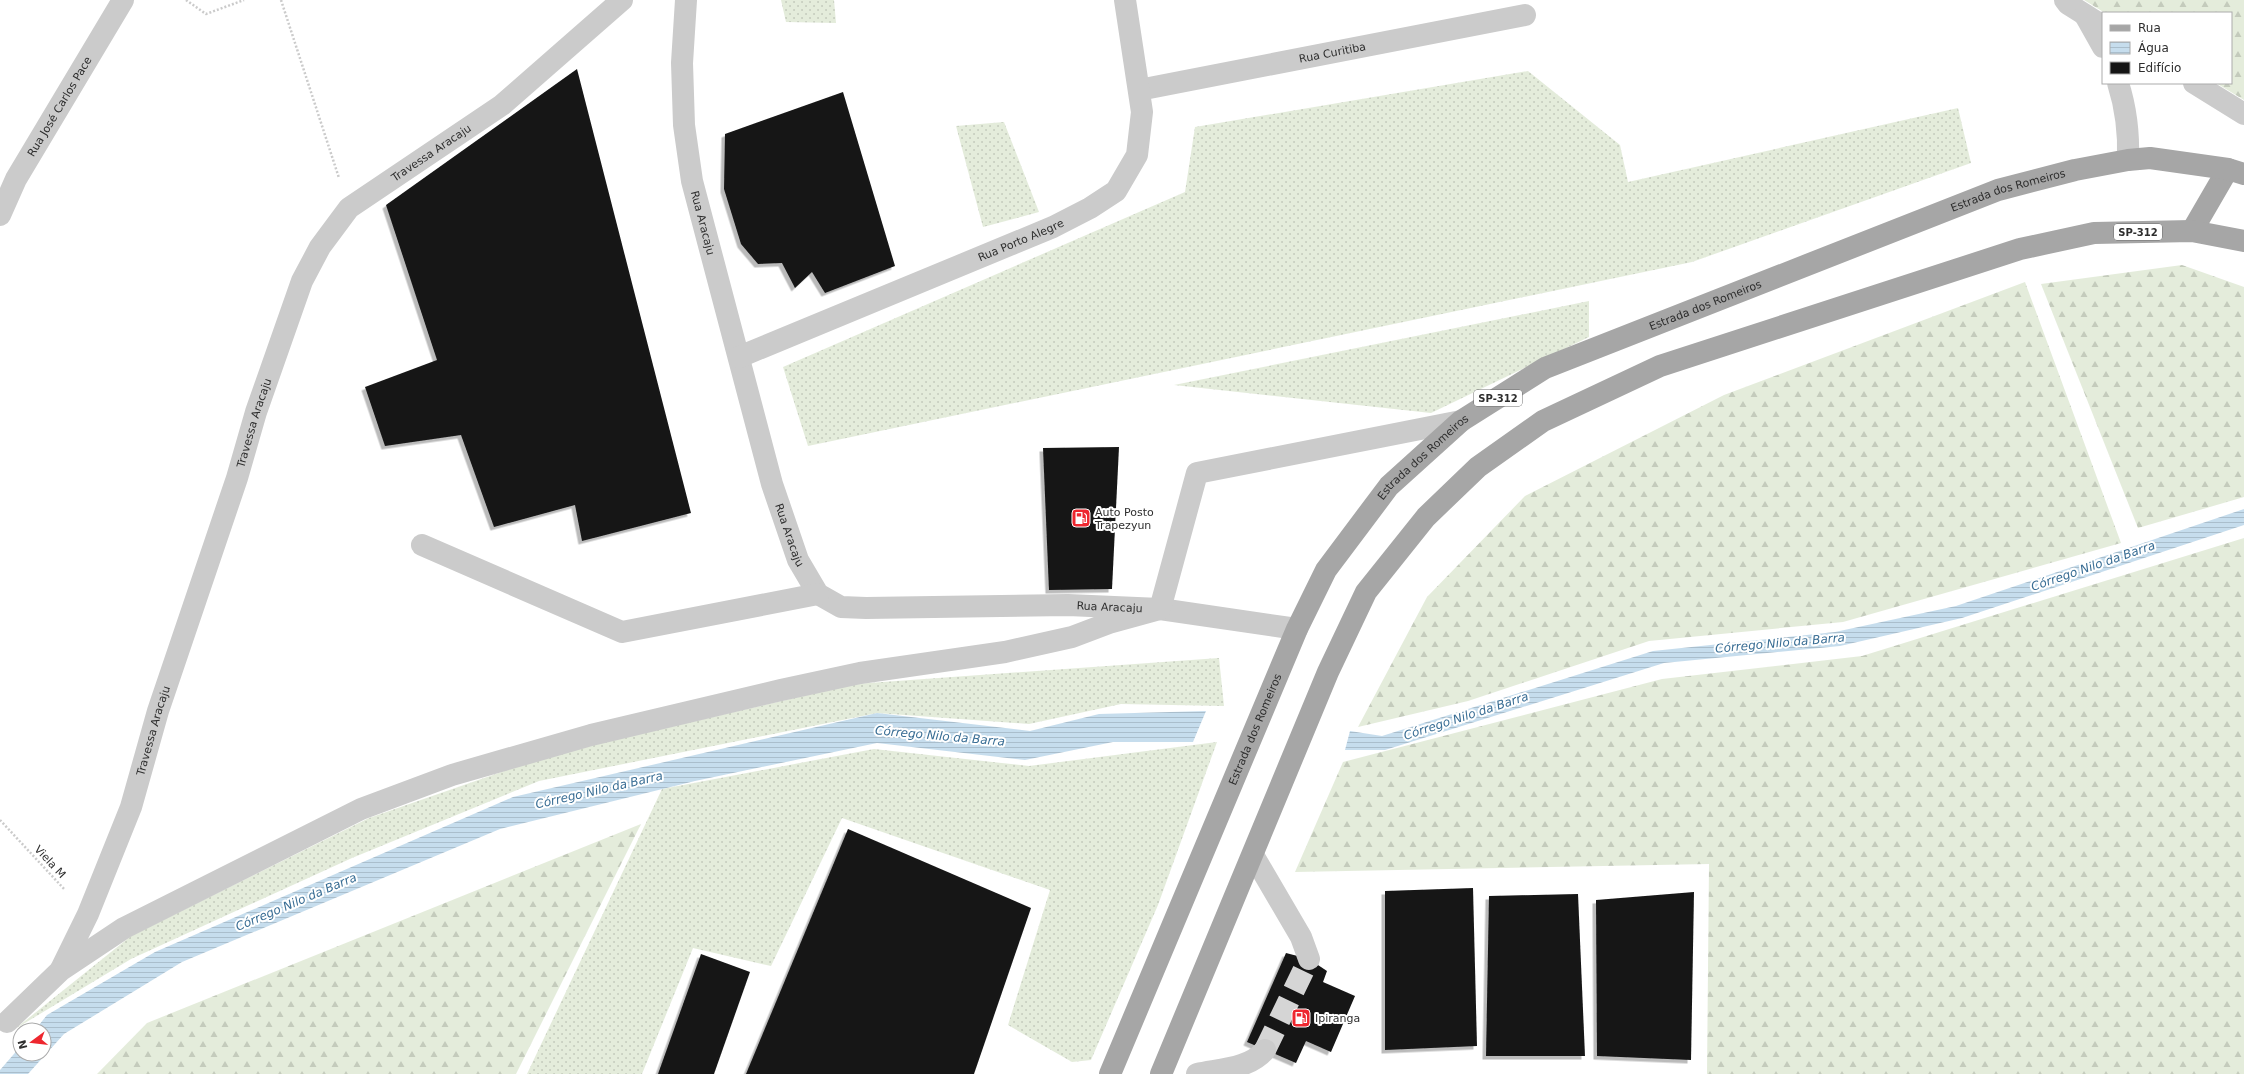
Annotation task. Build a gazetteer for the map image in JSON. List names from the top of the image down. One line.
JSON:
{"streets":{"main road":["Estrada dos Romeiros","SP-312"],"street":["Rua Curitiba","Rua José Carlos Pace","Travessa Aracaju","Rua Aracaju","Rua Porto Alegre"],"path":["Viela M"]},"crossings":[["Rua Curitiba","Rua Porto Alegre"],["Travessa Aracaju","Viela M"],["Estrada dos Romeiros","Rua Aracaju"],["Rua Aracaju","Rua Porto Alegre"]],"water":["Córrego Nilo da Barra"],"places":{"fuel station":["Auto Posto Trapezyun","Ipiranga"]},"legend":["Rua","Água","Edifício"],"north":"left"}
